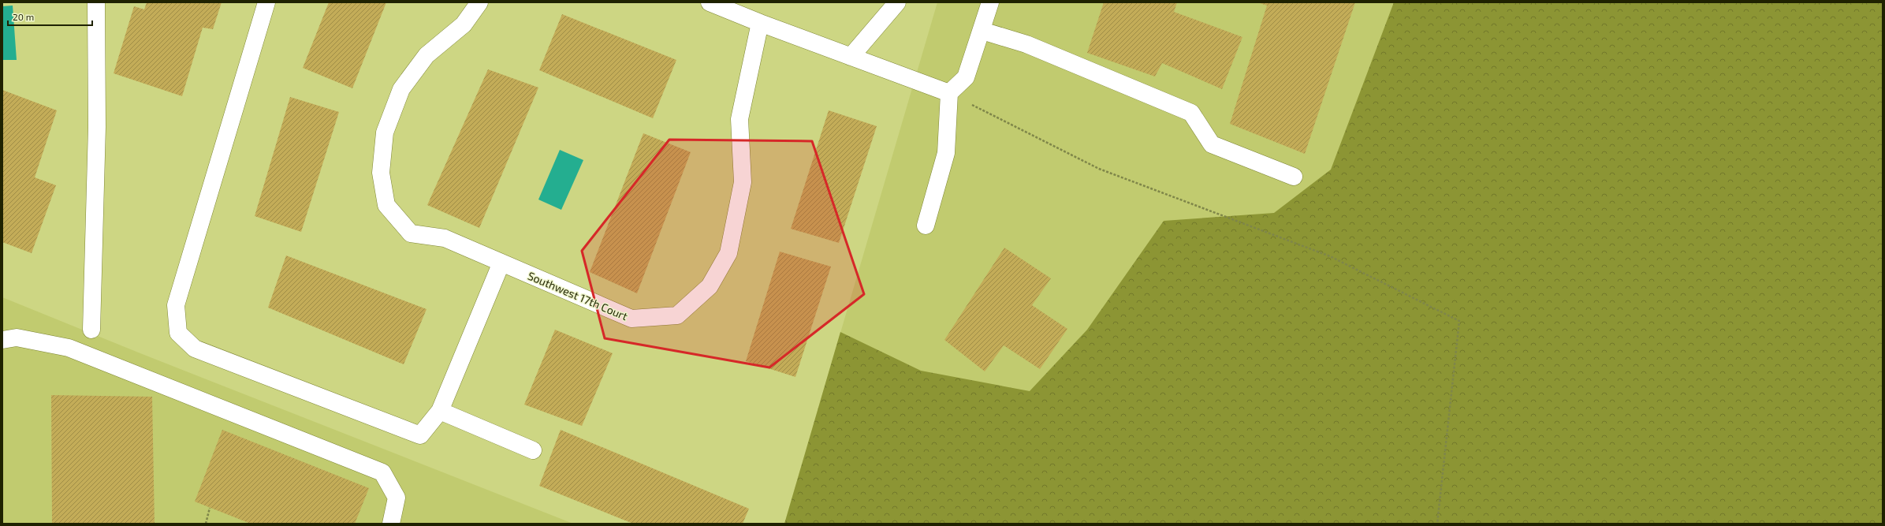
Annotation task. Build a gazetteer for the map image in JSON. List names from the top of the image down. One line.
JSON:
{"streets":{"lane":["Southwest 17th Court"]},"scale_bar":"20 m"}
